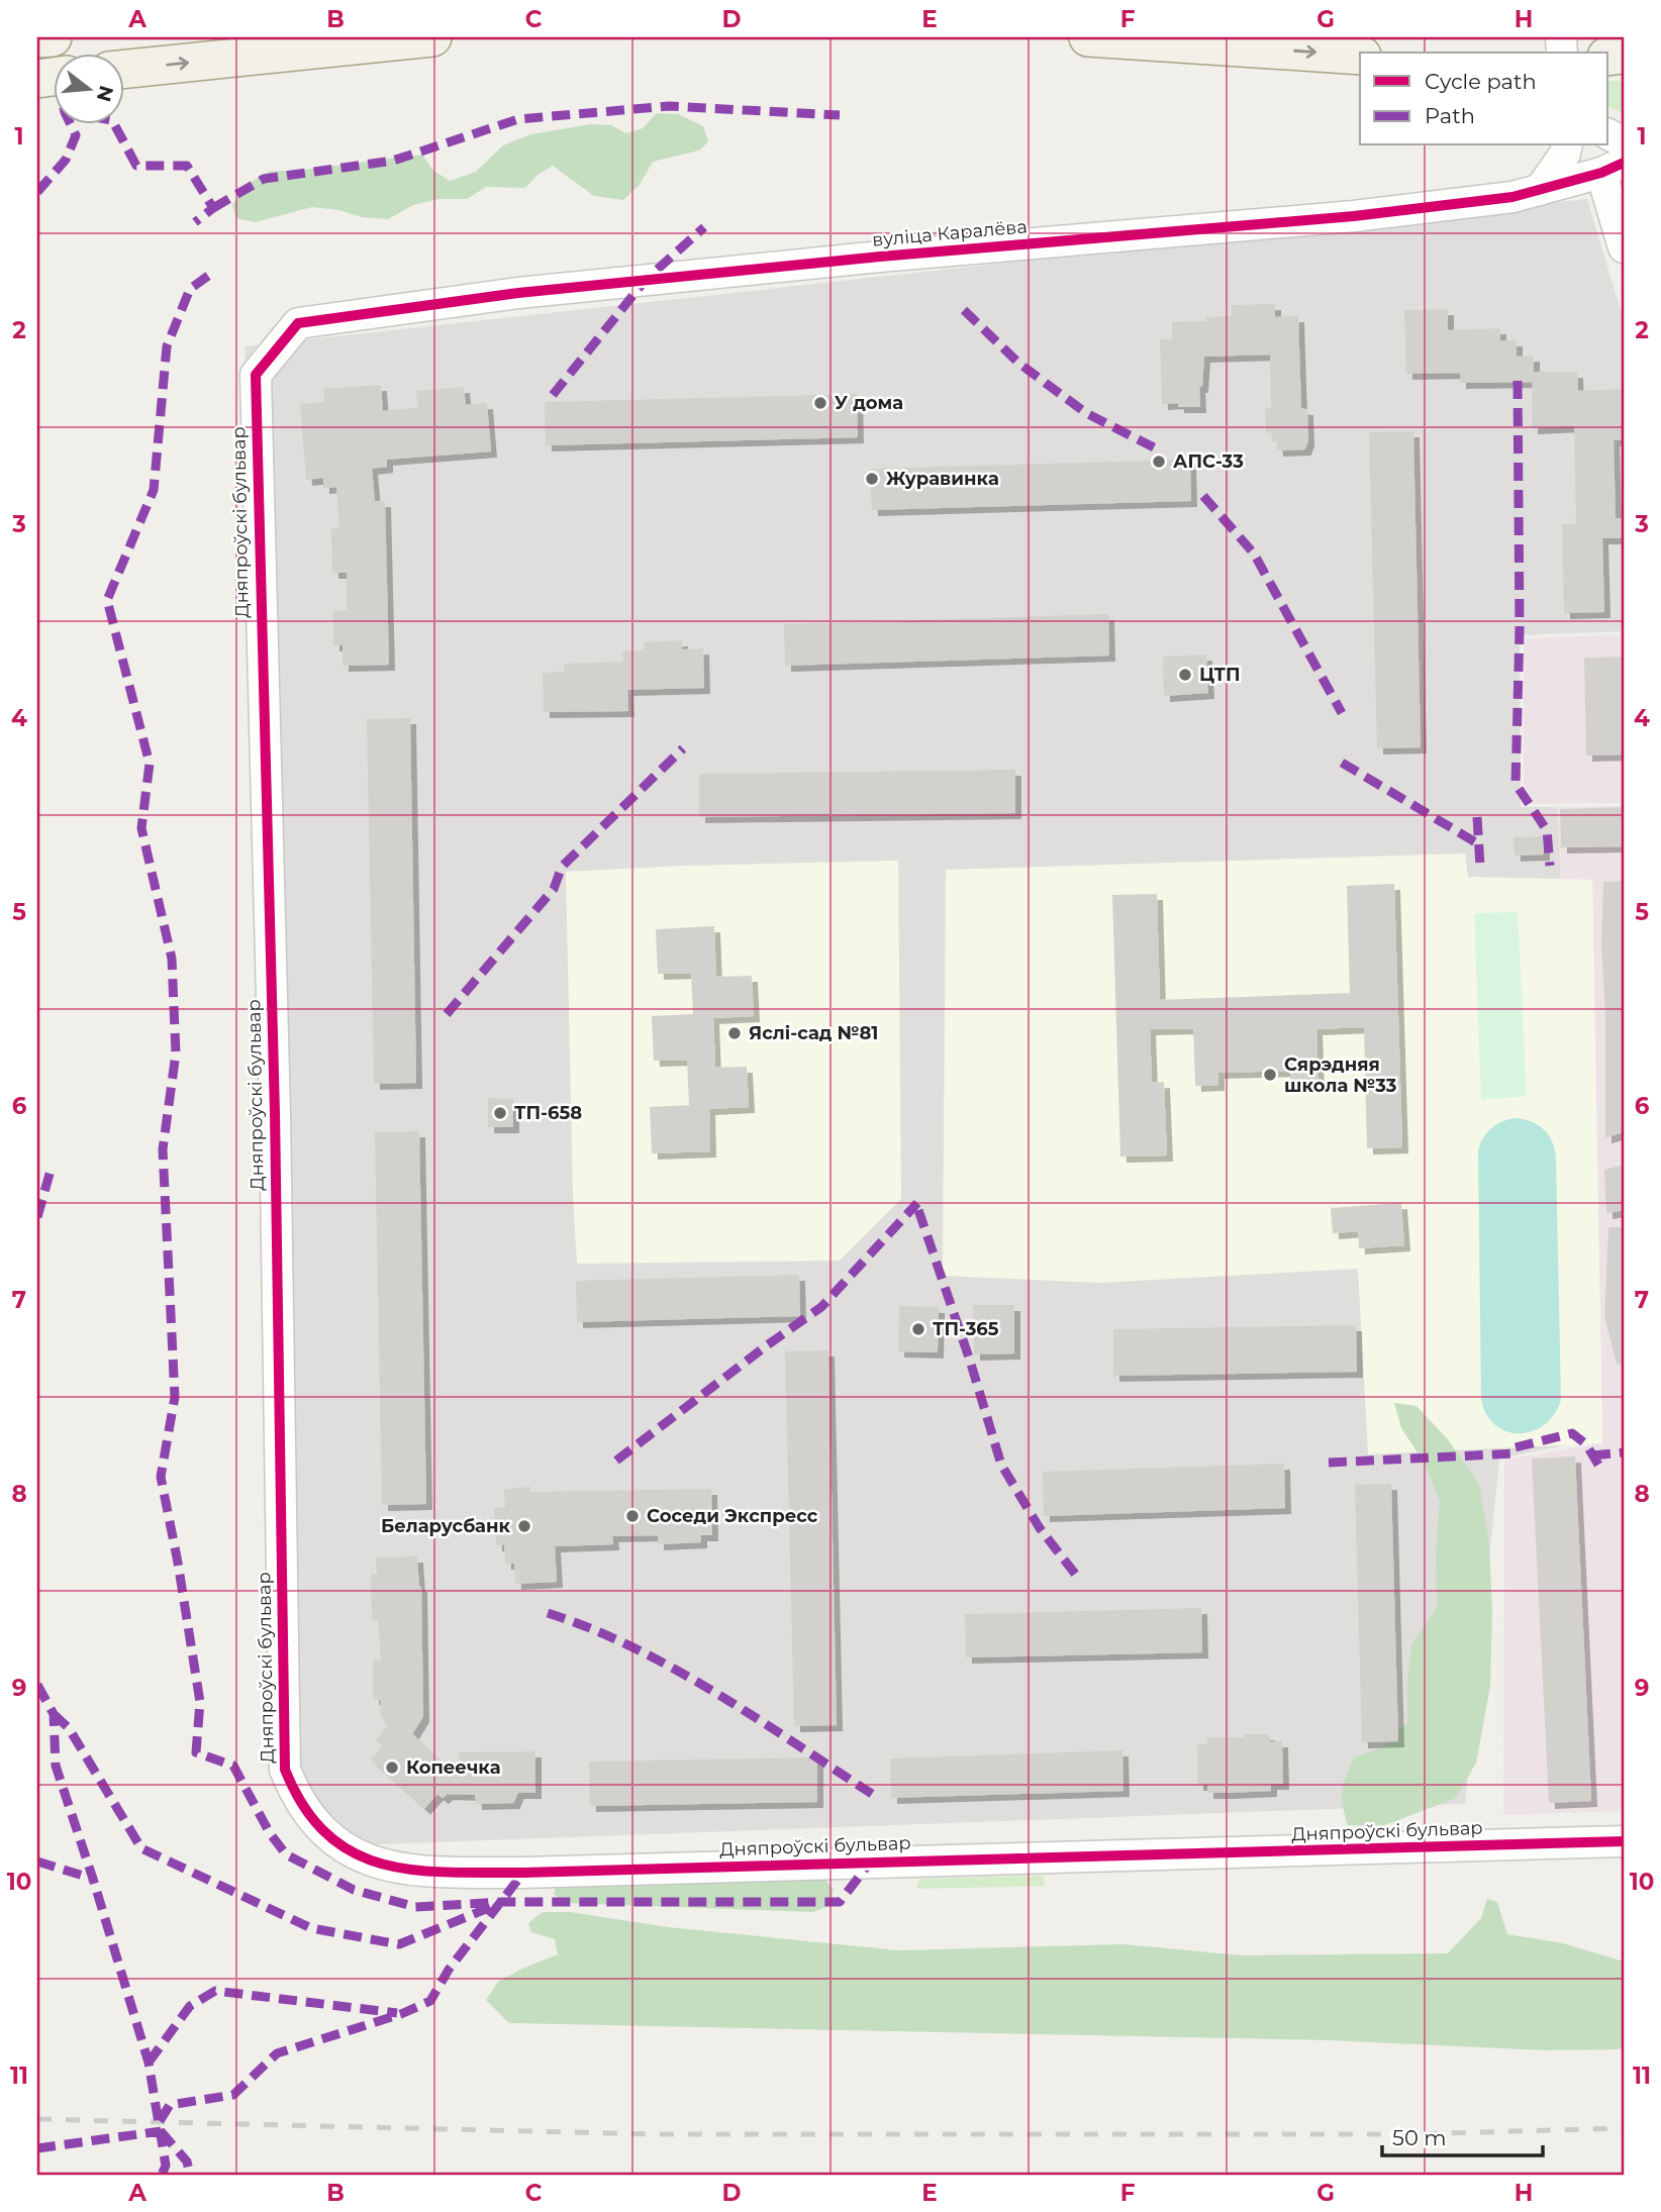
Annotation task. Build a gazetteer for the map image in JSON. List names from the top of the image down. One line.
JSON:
{"streets":{"street":["вуліца Каралёва","Дняпроўскі бульвар"]},"crossings":[["вуліца Каралёва","Дняпроўскі бульвар"]],"places":["У дома","АПС-33","Журавинка","ЦТП","Яслі-сад №81","Сярэдняя школа №33","ТП-658","ТП-365","Соседи Экспресс","Беларусбанк","Копеечка"],"legend":["Cycle path","Path"],"scale_bar":"50 m","north":"right","grid":{"columns":["A","B","C","D","E","F","G","H"],"rows":["1","2","3","4","5","6","7","8","9","10","11"]}}
